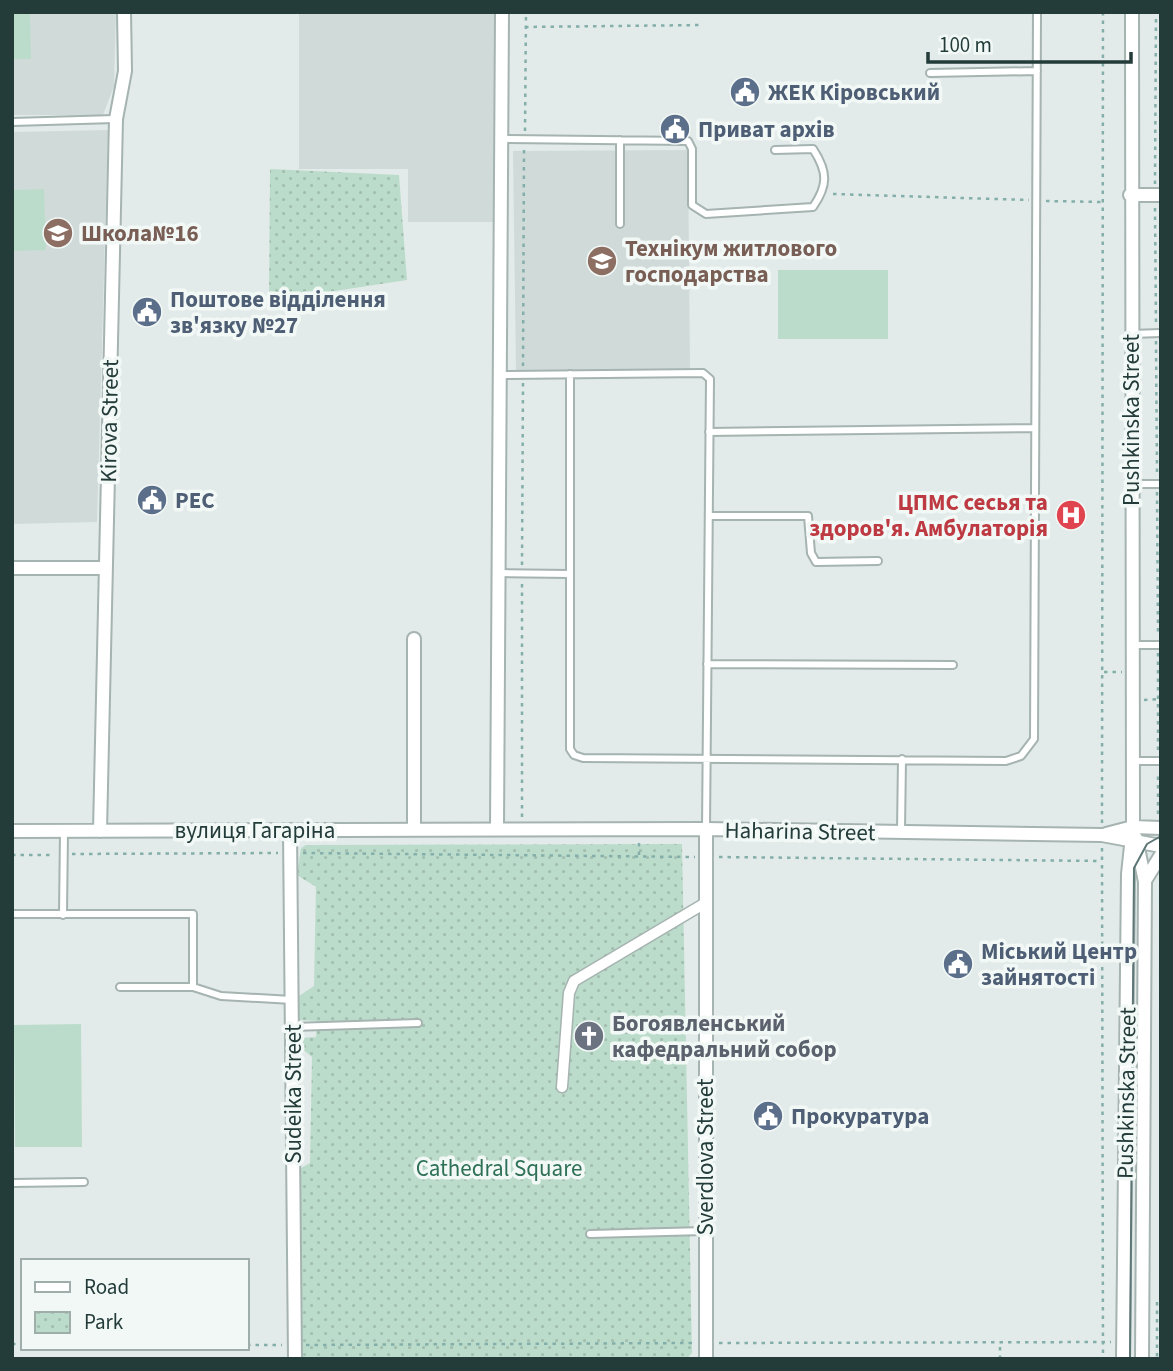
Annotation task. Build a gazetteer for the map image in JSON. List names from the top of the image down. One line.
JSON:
{"streets":{"street":["Pushkinska Street","Kirova Street","вулиця Гагаріна","Haharina Street","Sudeika Street","Sverdlova Street"]},"crossings":[["Pushkinska Street","Haharina Street"],["Kirova Street","вулиця Гагаріна"],["вулиця Гагаріна","Haharina Street"],["вулиця Гагаріна","Sudeika Street"],["Haharina Street","Sverdlova Street"]],"parks":["Cathedral Square"],"places":{"public building":["ЖЕК Кіровський","Приват архів","Поштове відділення зв'язку №27","РЕС","Міський Центр зайнятості","Прокуратура"],"school or university":["Школа№16","Технікум житлового господарства"],"hospital":["ЦПМС сесья та здоров'я. Амбулаторія"],"church":["Богоявленський кафедральний собор"]},"legend":["Road","Park"],"scale_bar":"100 m"}
